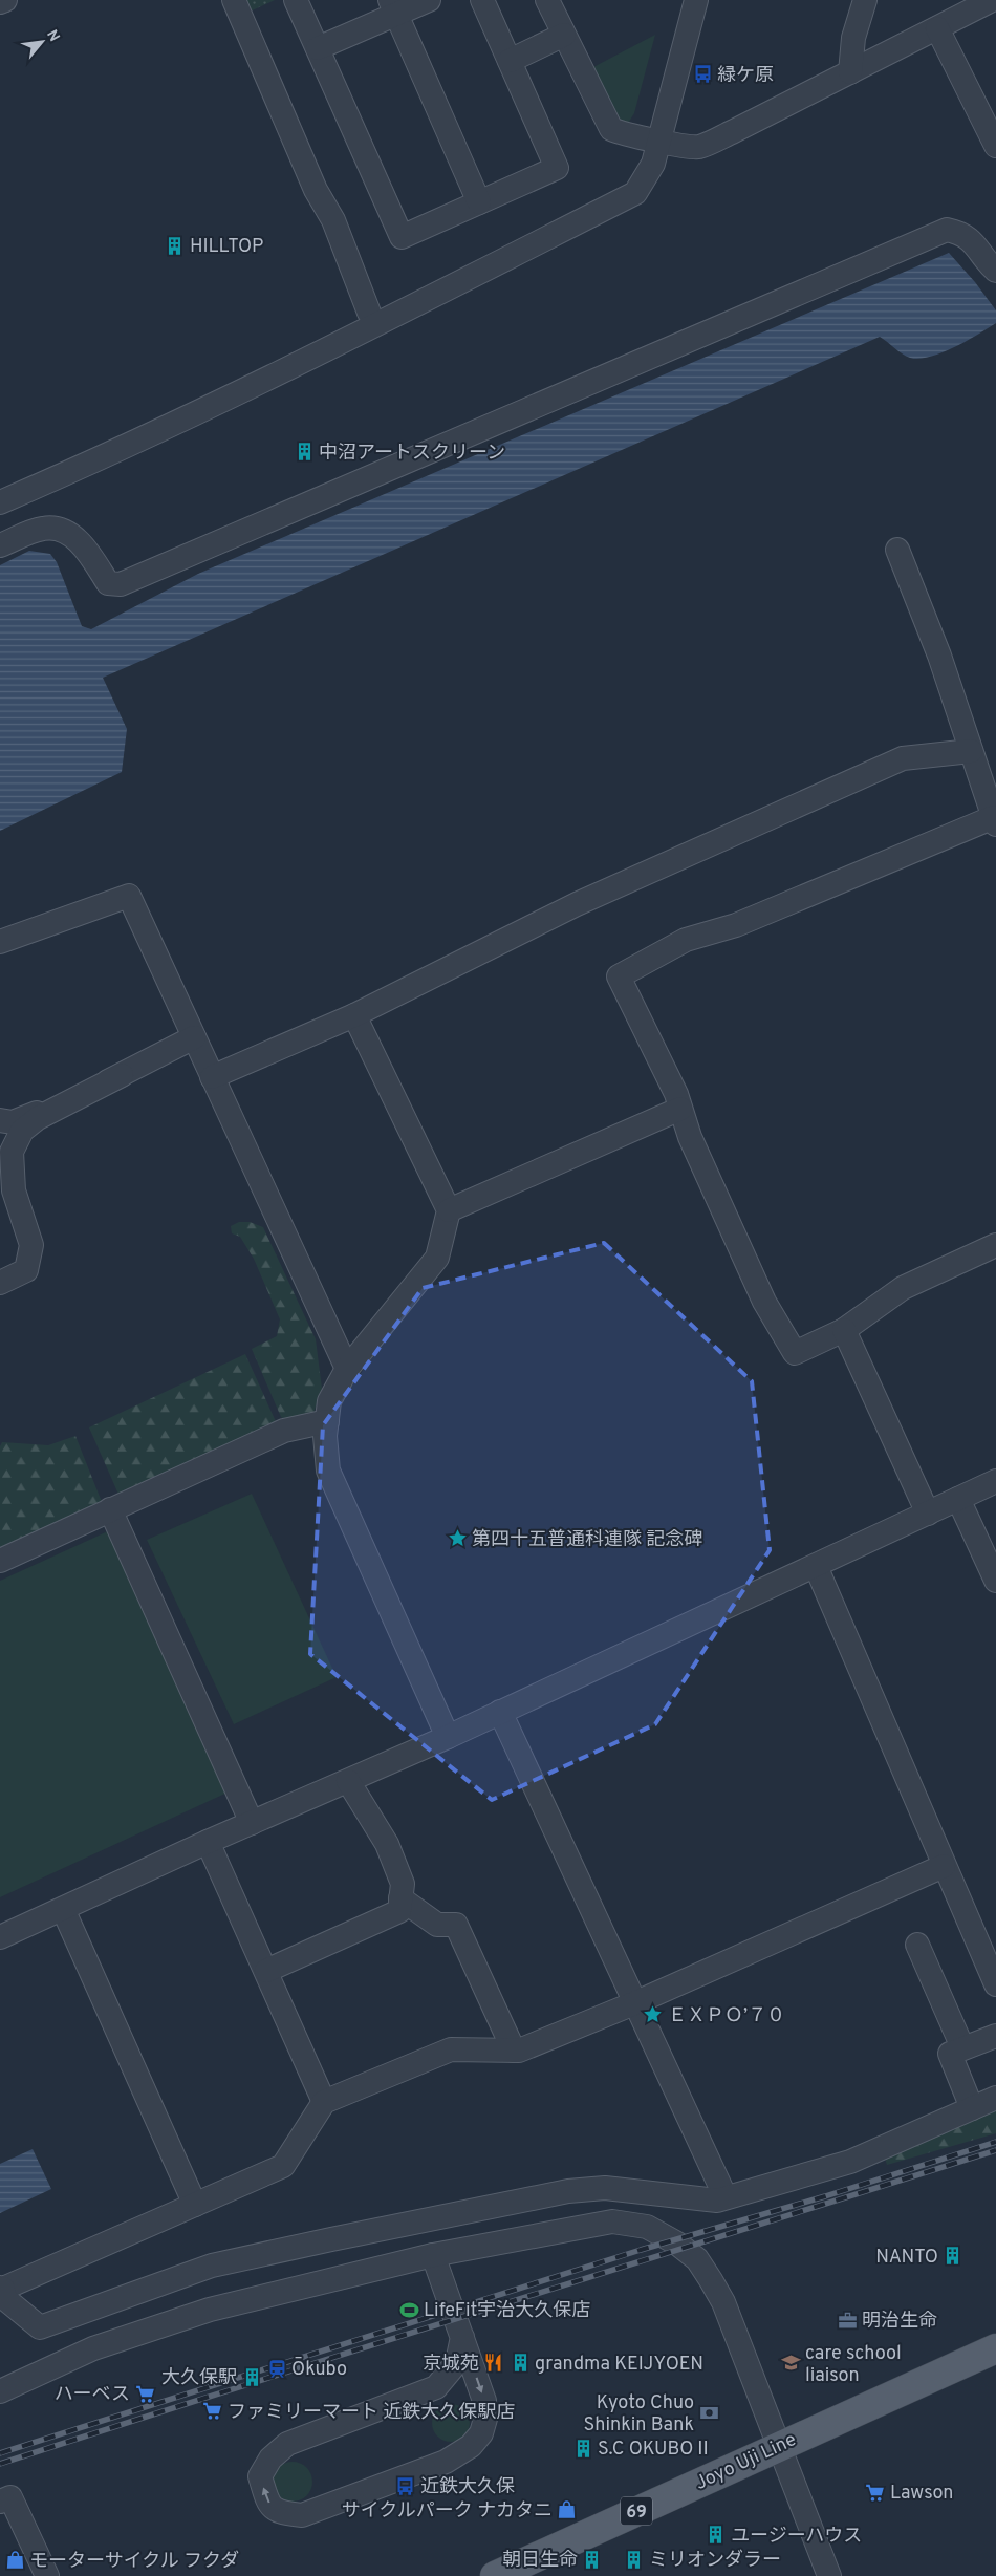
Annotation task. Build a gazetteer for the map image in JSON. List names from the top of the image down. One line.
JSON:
{"streets":{"main road":["Joyo Uji Line","69"]},"places":{"bus stop":["緑ケ原","近鉄大久保"],"building":["HILLTOP","中沼アートスクリーン","NANTO","grandma KEIJYOEN","大久保駅","S.C OKUBOⅡ","ユージーハウス","朝日生命","ミリオンダラー"],"place":["第四十五普通科連隊 記念碑","ＥＸＰＯ’７０"],"sports":["LifeFit宇治大久保店"],"office":["明治生命"],"restaurant":["京城苑"],"school or university":["care school liaison"],"station":["Ōkubo"],"supermarket":["ハーベス","ファミリーマート 近鉄大久保駅店","Lawson"],"bank":["Kyoto Chuo Shinkin Bank"],"shop":["サイクルパーク ナカタニ","モーターサイクル フクダ"]},"north":"top right"}
